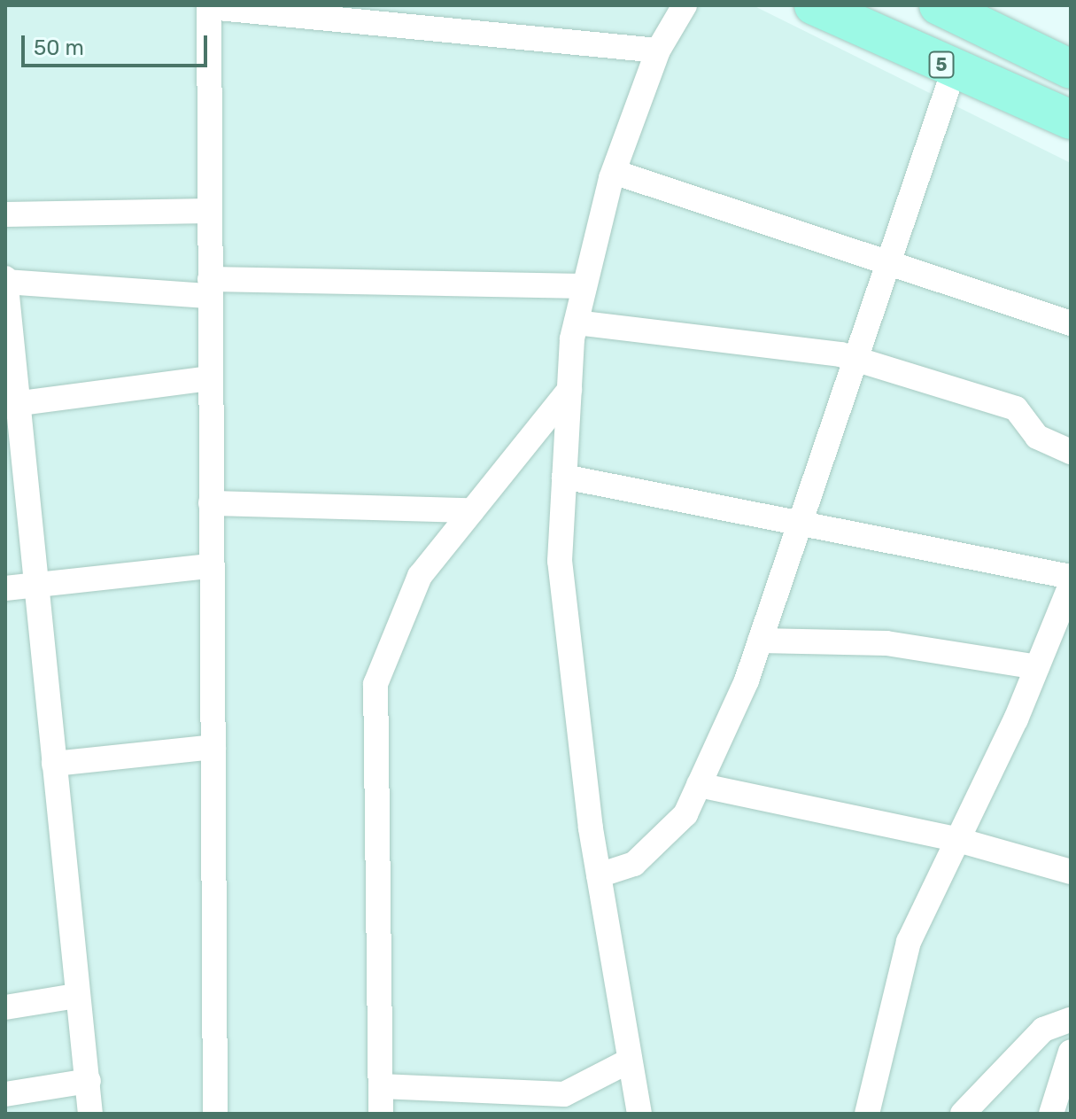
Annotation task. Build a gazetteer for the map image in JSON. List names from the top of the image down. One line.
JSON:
{"streets":{"highway":["5"]},"scale_bar":"50 m"}
